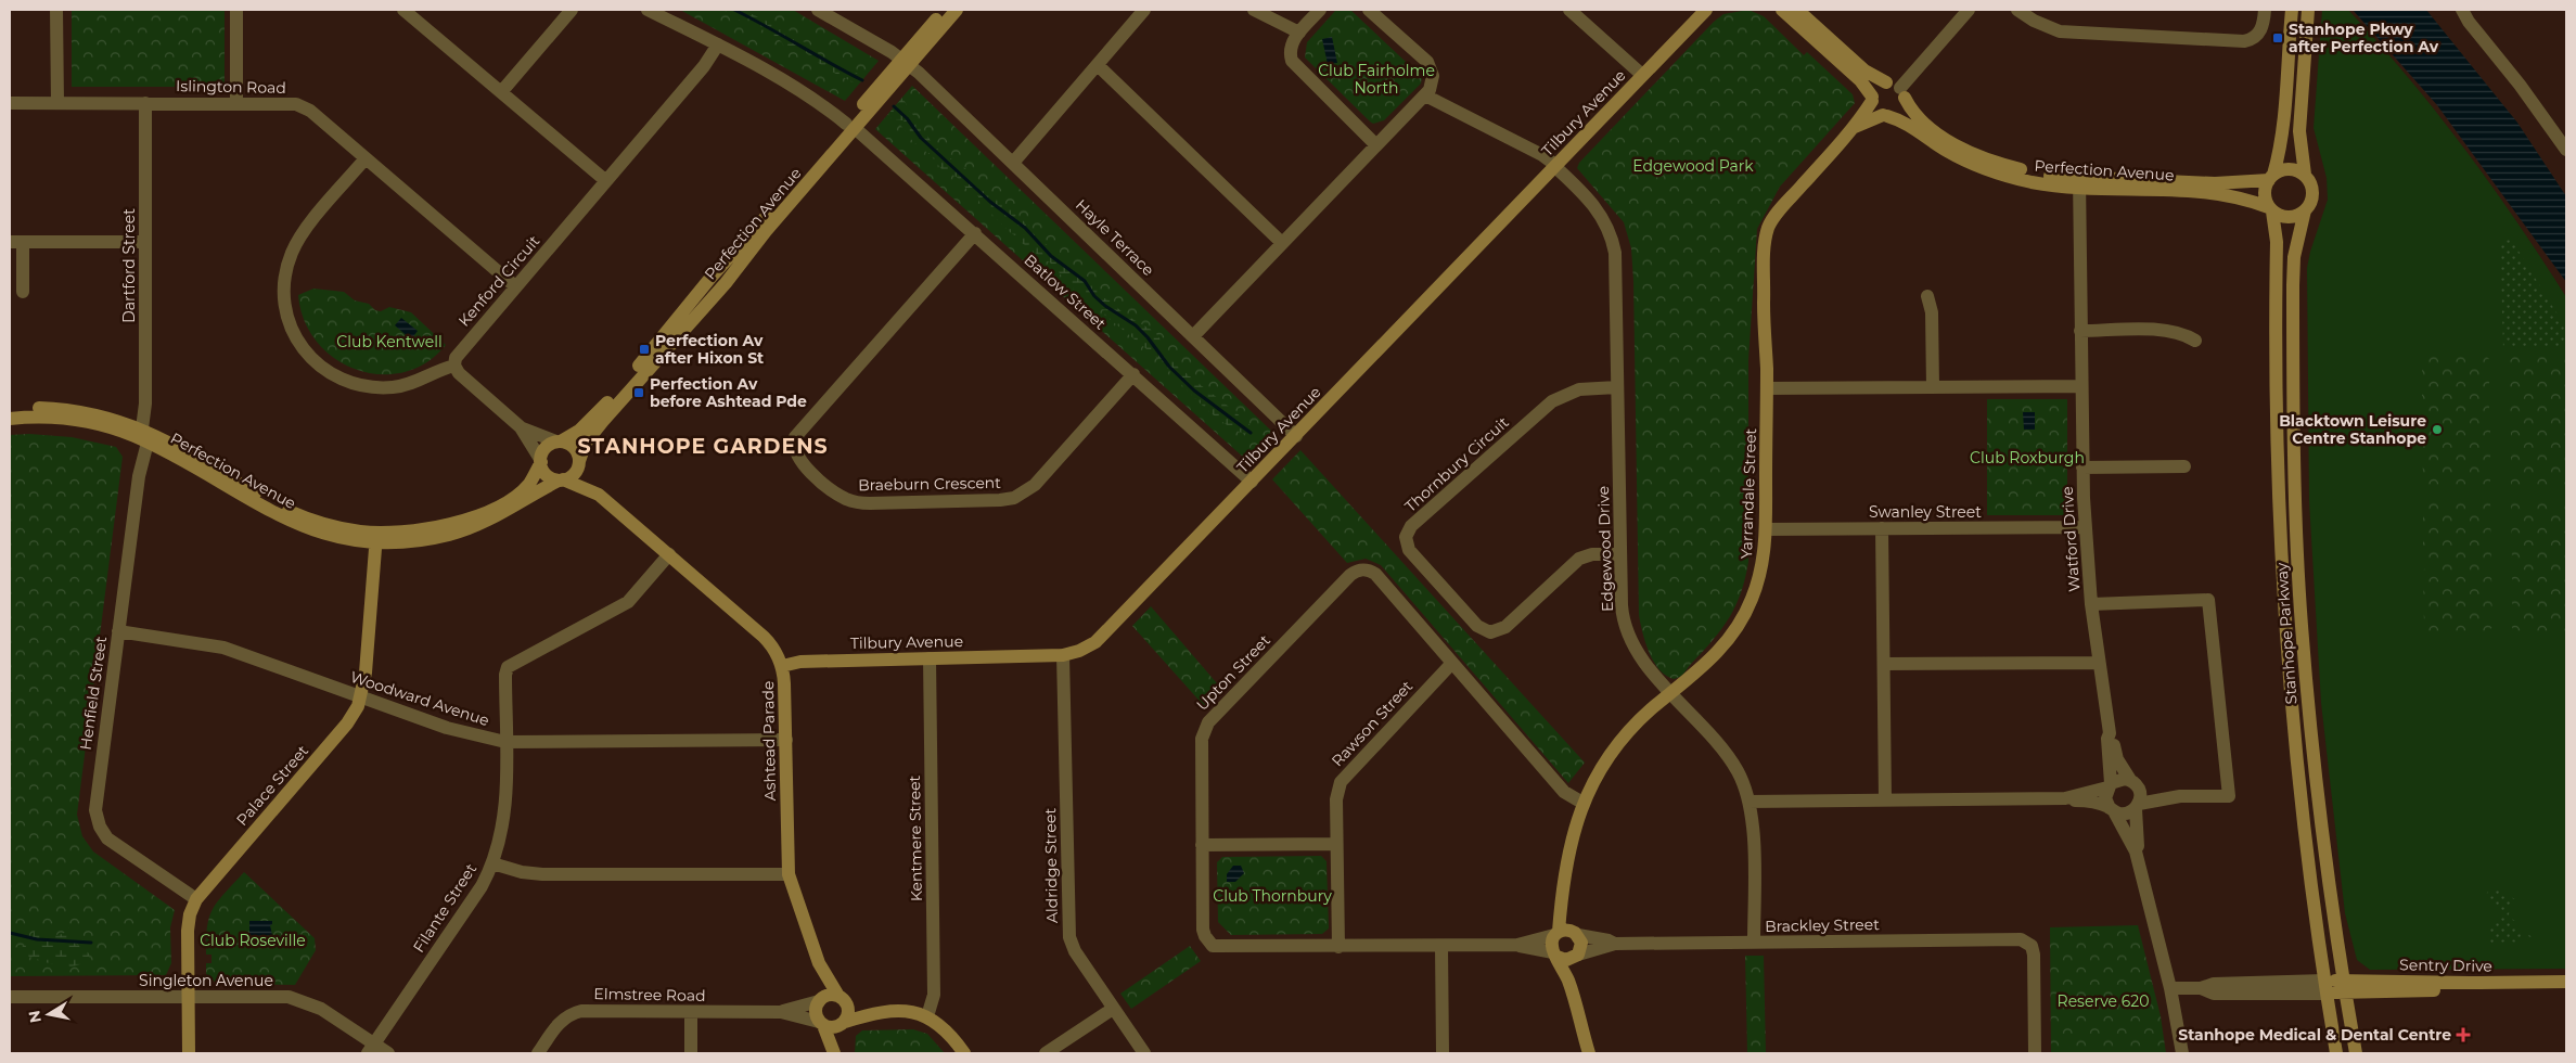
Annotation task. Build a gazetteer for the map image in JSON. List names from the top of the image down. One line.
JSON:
{"streets":{"street":["Islington Road","Tilbury Avenue","Perfection Avenue","Hayle Terrace","Dartford Street","Kenford Circuit","Batlow Street","Thornbury Circuit","Braeburn Crescent","Yarrandale Street","Swanley Street","Watford Drive","Edgewood Drive","Stanhope Parkway","Upton Street","Henfield Street","Woodward Avenue","Rawson Street","Ashtead Parade","Palace Street","Kentmere Street","Aldridge Street","Filante Street","Brackley Street","Sentry Drive","Singleton Avenue","Elmstree Road"]},"crossings":[["Islington Road","Dartford Street"],["Islington Road","Kenford Circuit"],["Tilbury Avenue","Hayle Terrace"],["Tilbury Avenue","Batlow Street"],["Tilbury Avenue","Edgewood Drive"],["Tilbury Avenue","Ashtead Parade"],["Tilbury Avenue","Kentmere Street"],["Tilbury Avenue","Aldridge Street"],["Perfection Avenue","Hayle Terrace"],["Perfection Avenue","Dartford Street"],["Perfection Avenue","Batlow Street"],["Perfection Avenue","Yarrandale Street"],["Perfection Avenue","Watford Drive"],["Perfection Avenue","Stanhope Parkway"],["Perfection Avenue","Henfield Street"],["Perfection Avenue","Ashtead Parade"],["Perfection Avenue","Palace Street"],["Kenford Circuit","Batlow Street"],["Batlow Street","Braeburn Crescent"],["Thornbury Circuit","Edgewood Drive"],["Yarrandale Street","Swanley Street"],["Yarrandale Street","Edgewood Drive"],["Yarrandale Street","Upton Street"],["Yarrandale Street","Brackley Street"],["Swanley Street","Watford Drive"],["Edgewood Drive","Brackley Street"],["Stanhope Parkway","Sentry Drive"],["Upton Street","Rawson Street"],["Upton Street","Brackley Street"],["Henfield Street","Woodward Avenue"],["Henfield Street","Palace Street"],["Woodward Avenue","Ashtead Parade"],["Woodward Avenue","Palace Street"],["Woodward Avenue","Filante Street"],["Ashtead Parade","Filante Street"],["Ashtead Parade","Elmstree Road"],["Palace Street","Singleton Avenue"],["Filante Street","Singleton Avenue"]],"districts":["STANHOPE GARDENS"],"parks":["Club Fairholme North","Edgewood Park","Club Kentwell","Club Roxburgh","Club Thornbury","Club Roseville","Reserve 620"],"places":{"transit":["Stanhope Pkwy after Perfection Av","Perfection Av after Hixon St","Perfection Av before Ashtead Pde"],"other":["Blacktown Leisure Centre Stanhope"],"health":["Stanhope Medical & Dental Centre"]},"north":"left"}
